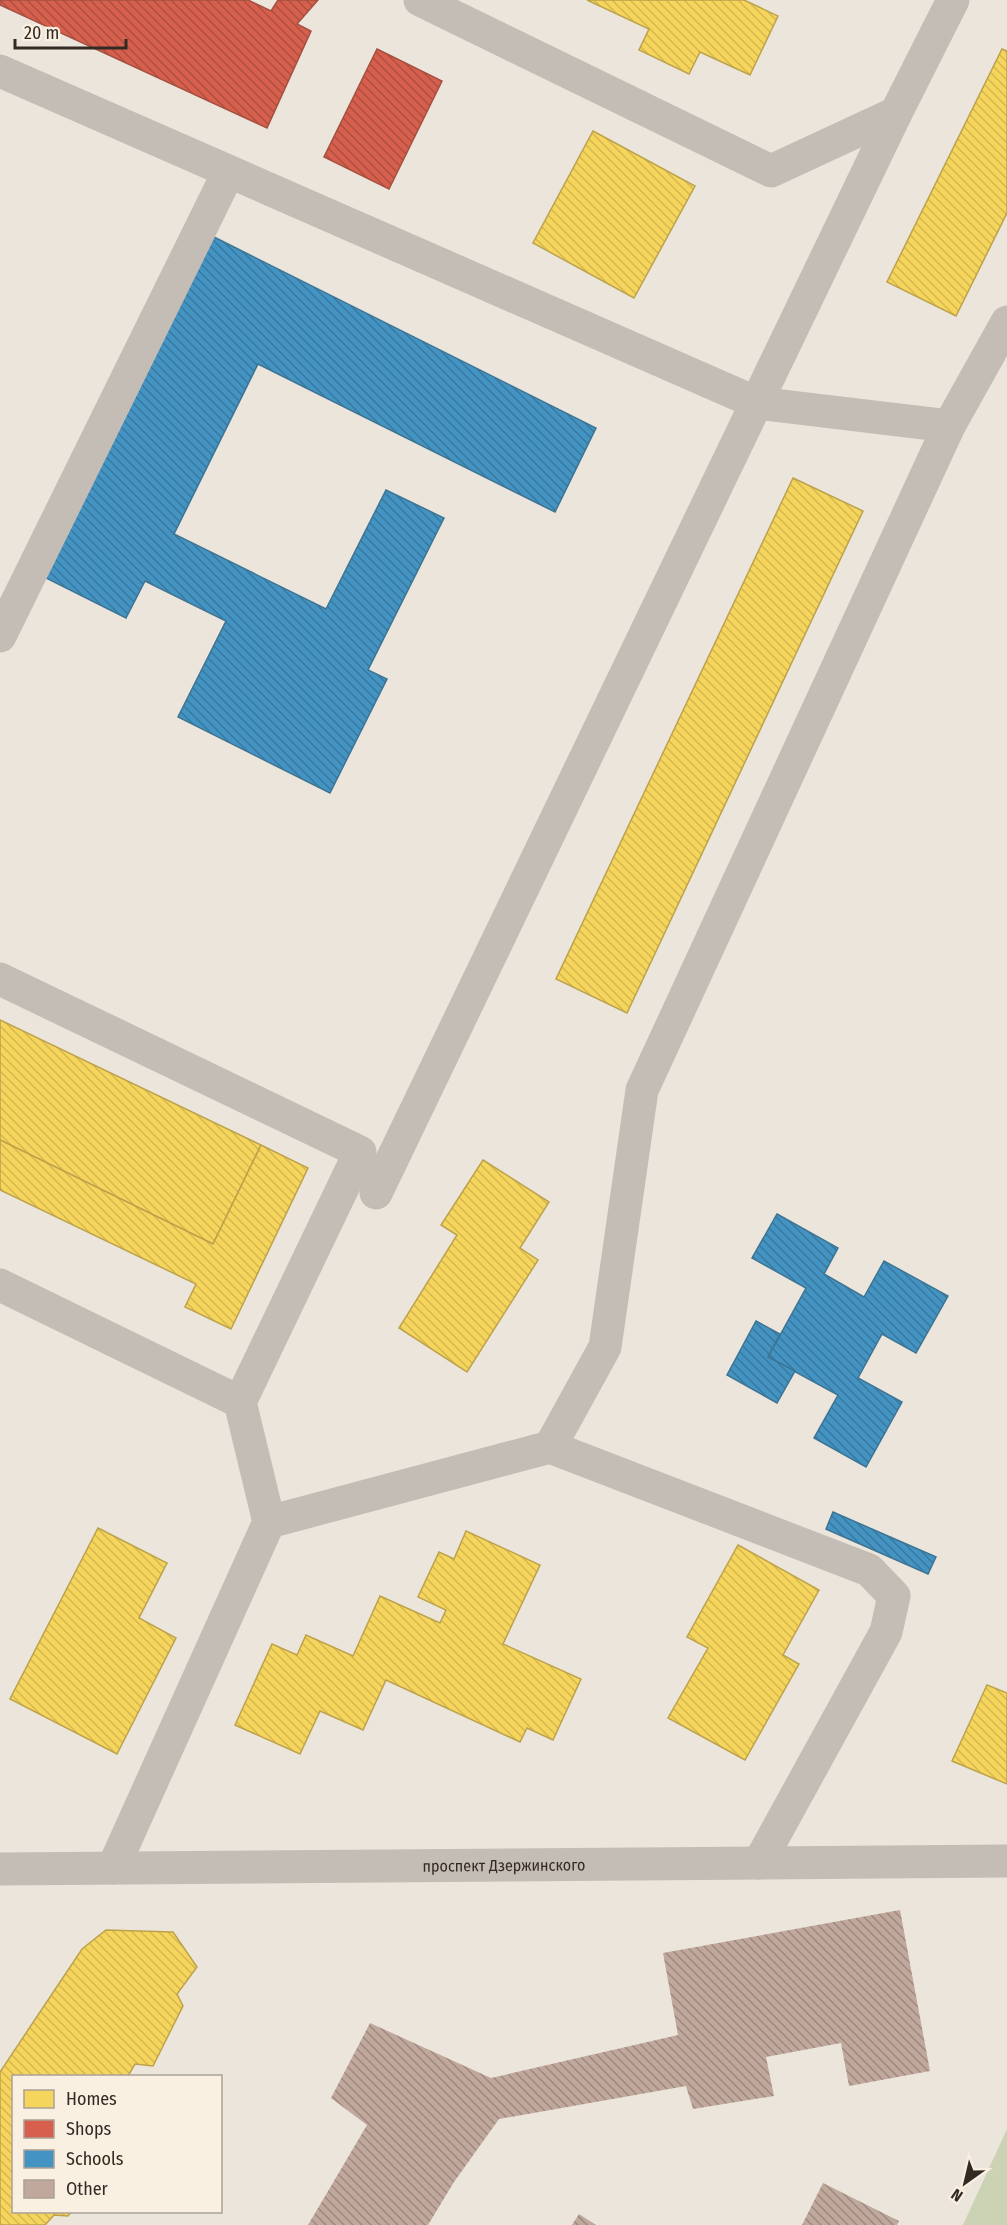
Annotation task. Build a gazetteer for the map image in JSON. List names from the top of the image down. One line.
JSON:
{"streets":{"street":["проспект Дзержинского"]},"legend":["Homes","Shops","Schools","Other"],"scale_bar":"20 m","north":"bottom left"}
